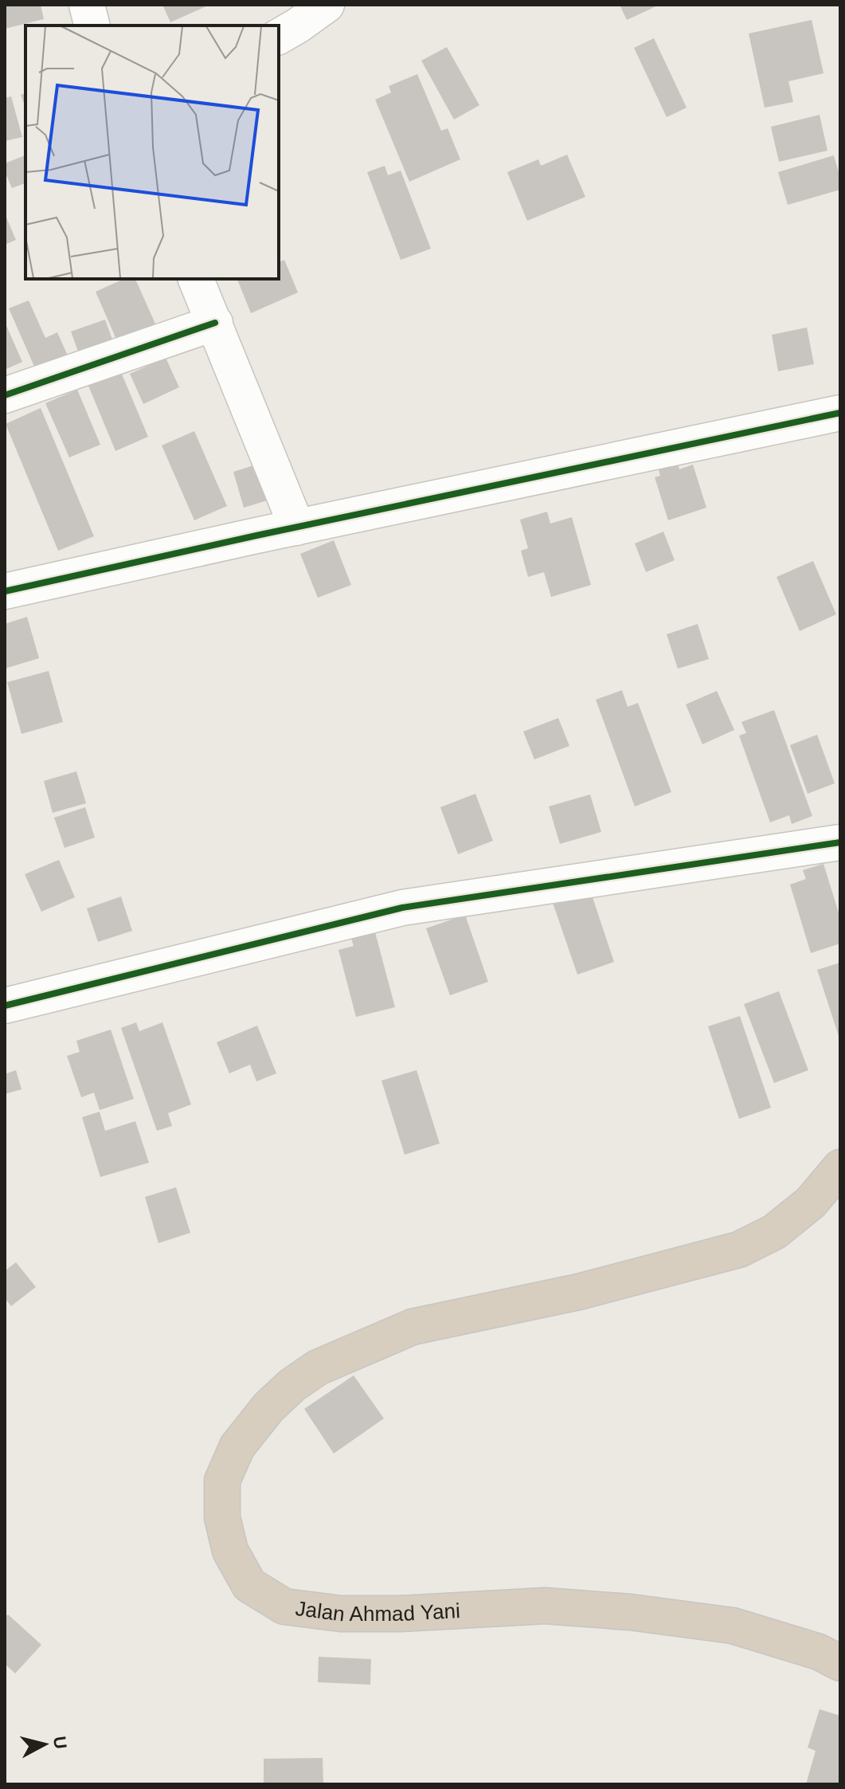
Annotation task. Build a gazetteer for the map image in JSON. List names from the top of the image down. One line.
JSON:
{"streets":{"highway":["Jalan Ahmad Yani"]},"north":"right"}
